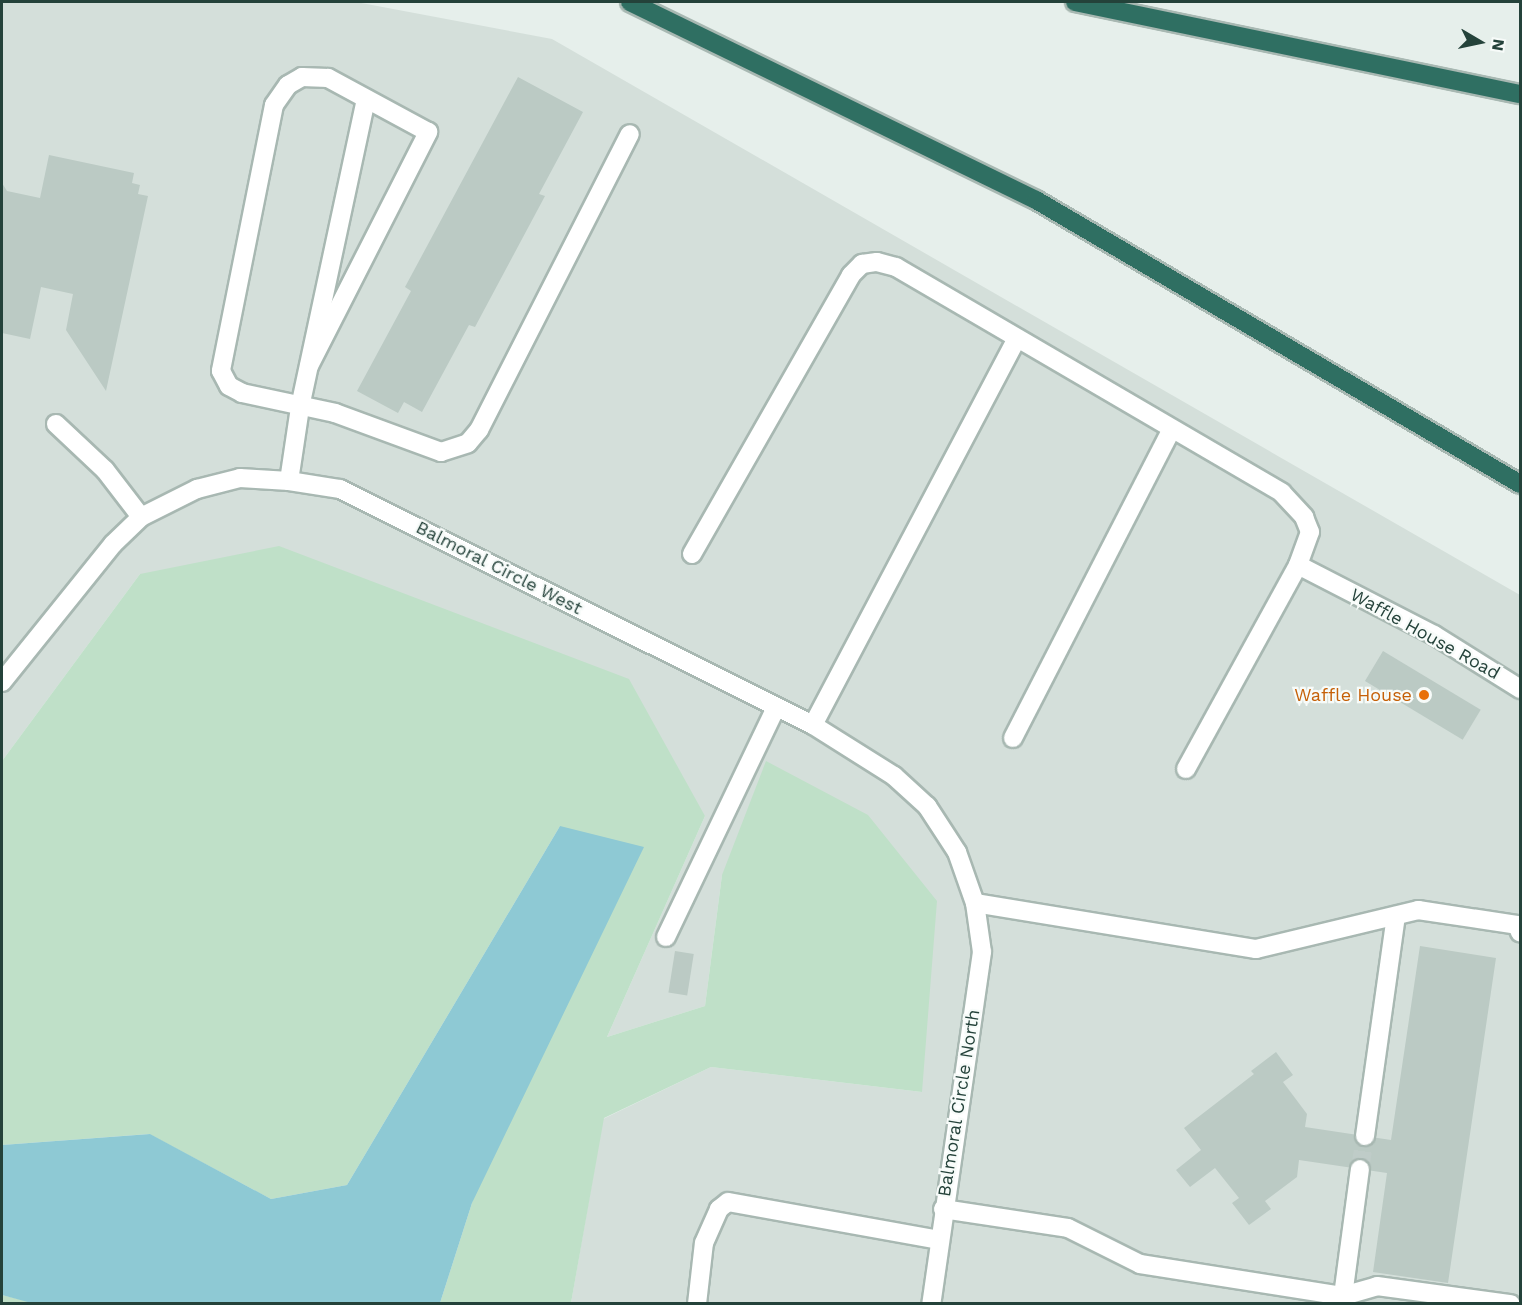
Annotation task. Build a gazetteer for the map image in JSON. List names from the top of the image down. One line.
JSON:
{"streets":{"street":["Balmoral Circle West","Waffle House Road","Balmoral Circle North"]},"crossings":[["Balmoral Circle West","Balmoral Circle North"]],"places":["Waffle House"],"north":"right"}
